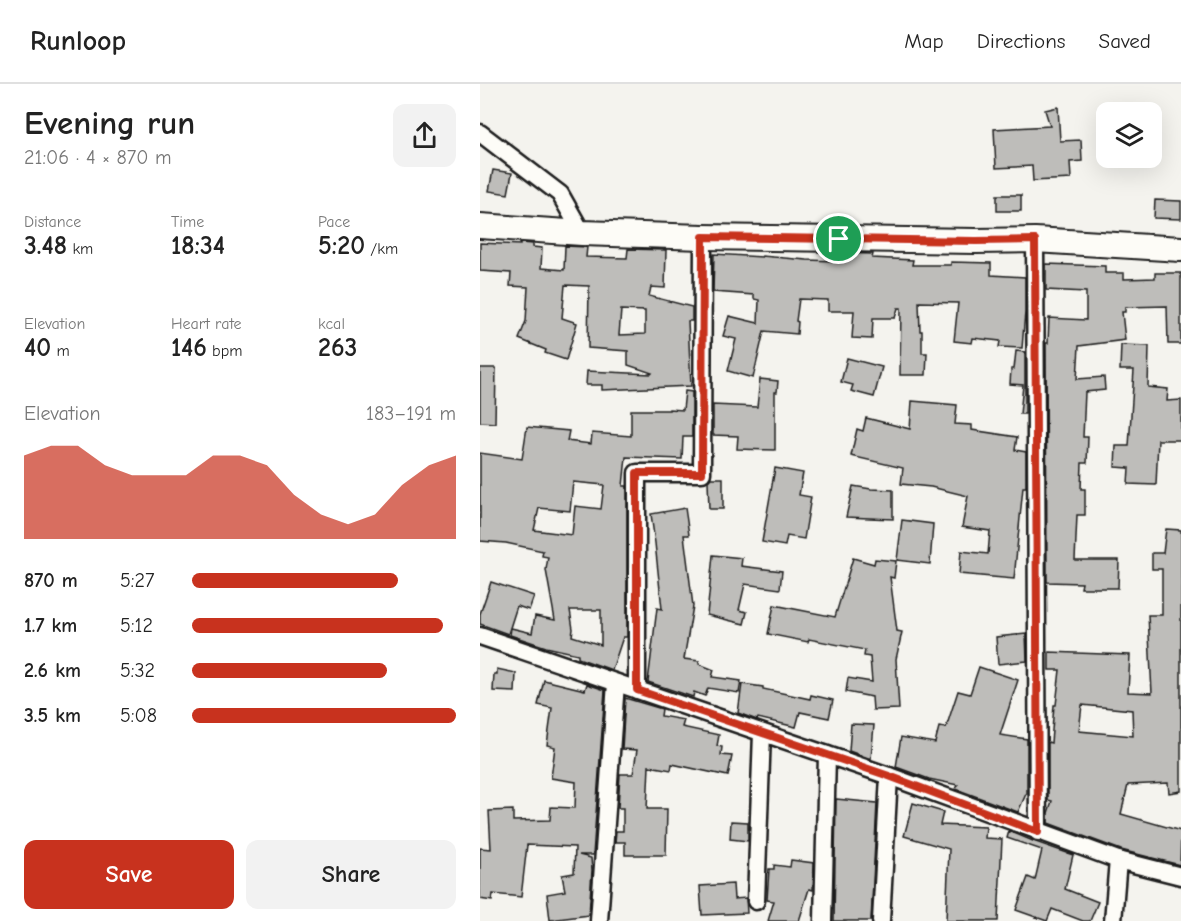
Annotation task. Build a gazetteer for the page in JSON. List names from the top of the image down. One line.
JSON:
{"page":{"header":"Runloop","nav":["Map","Directions","Saved"],"heading":["Evening run","21:06 · 4 × 870 m"],"stats":[["Distance","3.48 km"],["Time","18:34"],["Pace","5:20 /km"],["Elevation","40 m"],["Heart rate","146 bpm"],["kcal","263"]],"chart":["Elevation","183–191 m"],"list":[{"name":"870 m","note":"5:27"},{"name":"1.7 km","note":"5:12"},{"name":"2.6 km","note":"5:32"},{"name":"3.5 km","note":"5:08"}],"buttons":["Save","Share"]}}
